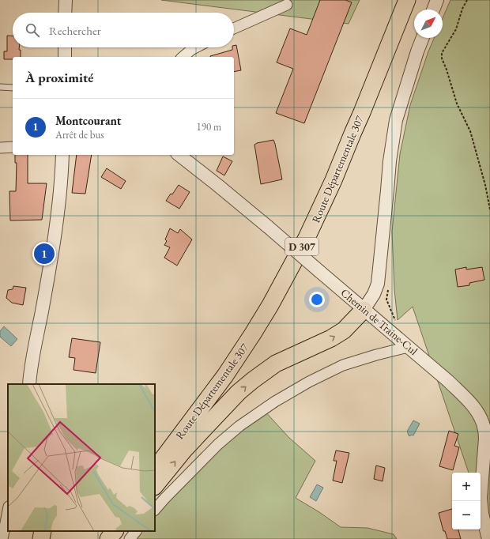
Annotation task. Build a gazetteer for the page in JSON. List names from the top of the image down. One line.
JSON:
{"streets":{"main road":["Route Départementale 307","D 307"],"street":["Chemin de Traine-Cul"]},"north":"top right","page":{"search":"Rechercher","heading":"À proximité","list":[{"mark":"1","name":"Montcourant","note":"Arrêt de bus","value":"190 m"}],"pins":"1","map_buttons":["+","−"]}}
